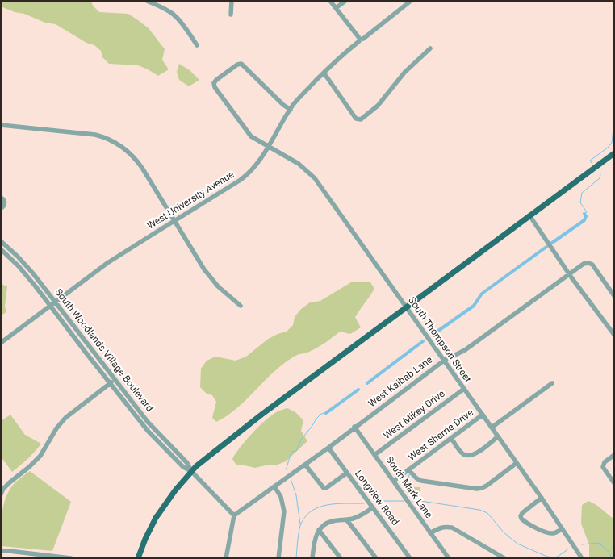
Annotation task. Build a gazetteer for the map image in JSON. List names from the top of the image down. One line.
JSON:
{"streets":{"street":["West University Avenue","South Thompson Street","South Woodlands Village Boulevard","West Kaibab Lane","West Mikey Drive","West Sherrie Drive","South Mark Lane","Longview Road"]},"crossings":[["West University Avenue","South Thompson Street"],["West University Avenue","South Woodlands Village Boulevard"],["South Thompson Street","West Kaibab Lane"],["South Thompson Street","West Mikey Drive"],["South Thompson Street","West Sherrie Drive"],["South Woodlands Village Boulevard","West Kaibab Lane"],["West Kaibab Lane","South Mark Lane"],["West Kaibab Lane","Longview Road"],["West Mikey Drive","South Mark Lane"],["West Sherrie Drive","South Mark Lane"]]}
